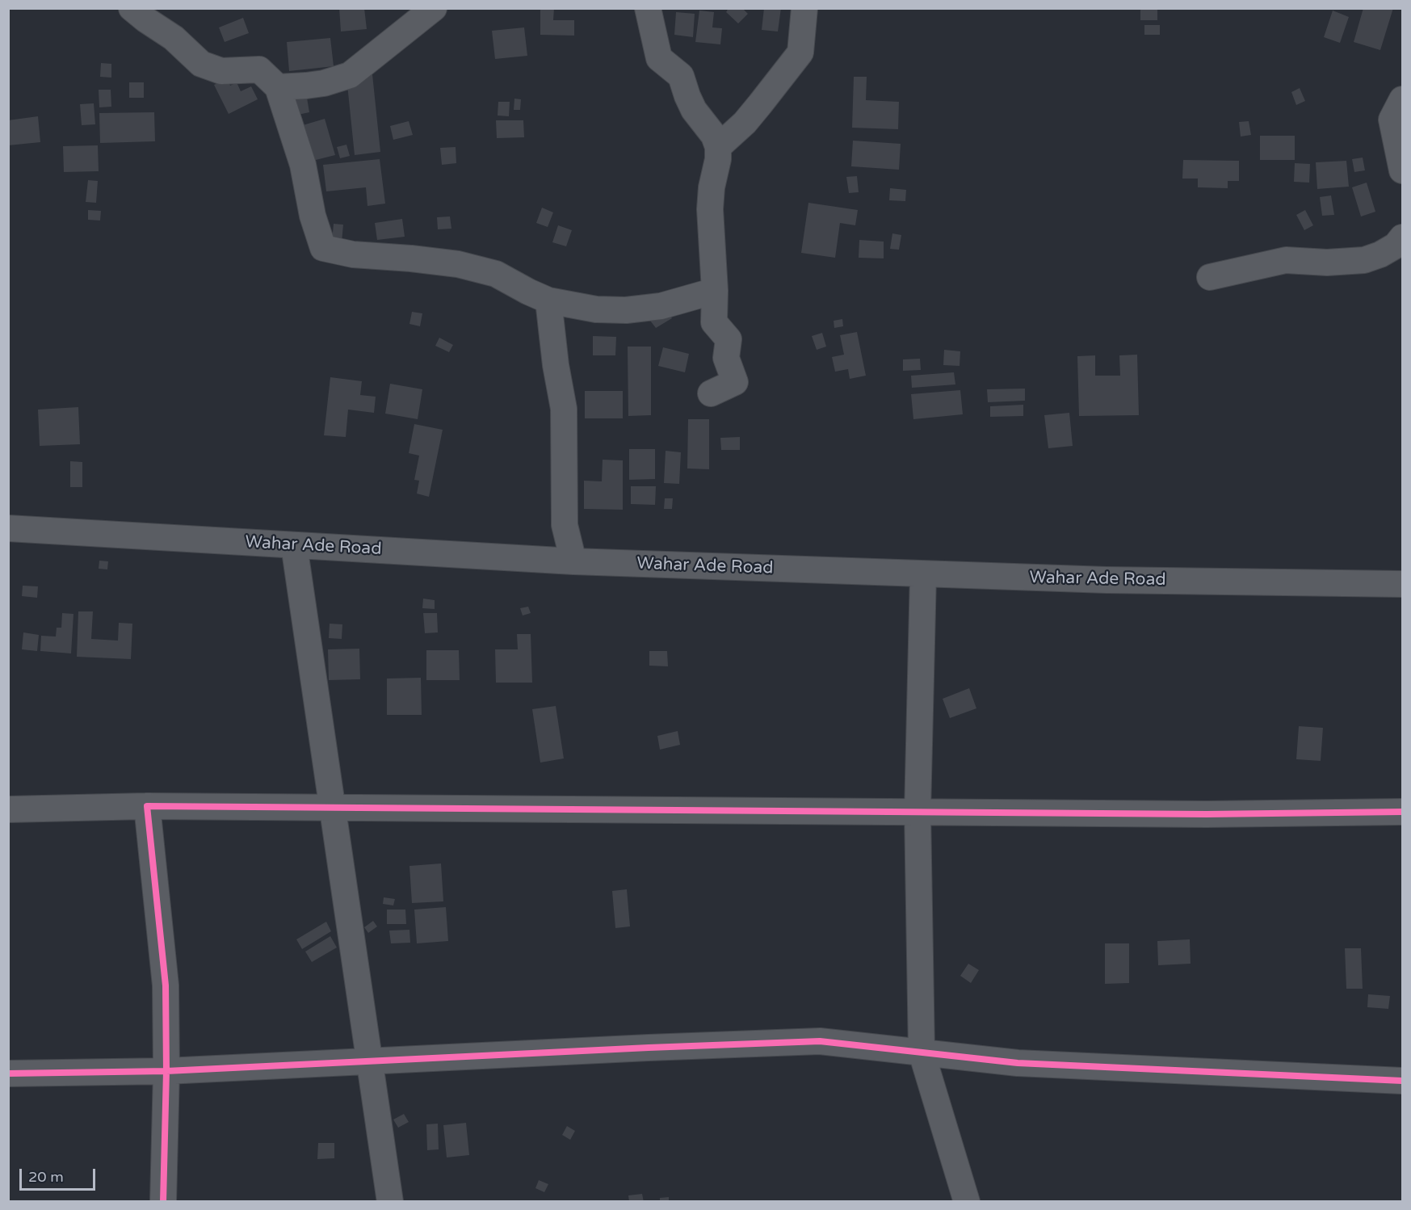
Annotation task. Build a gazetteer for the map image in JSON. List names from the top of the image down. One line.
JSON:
{"streets":{"street":["Wahar Ade Road"]},"scale_bar":"20 m"}
